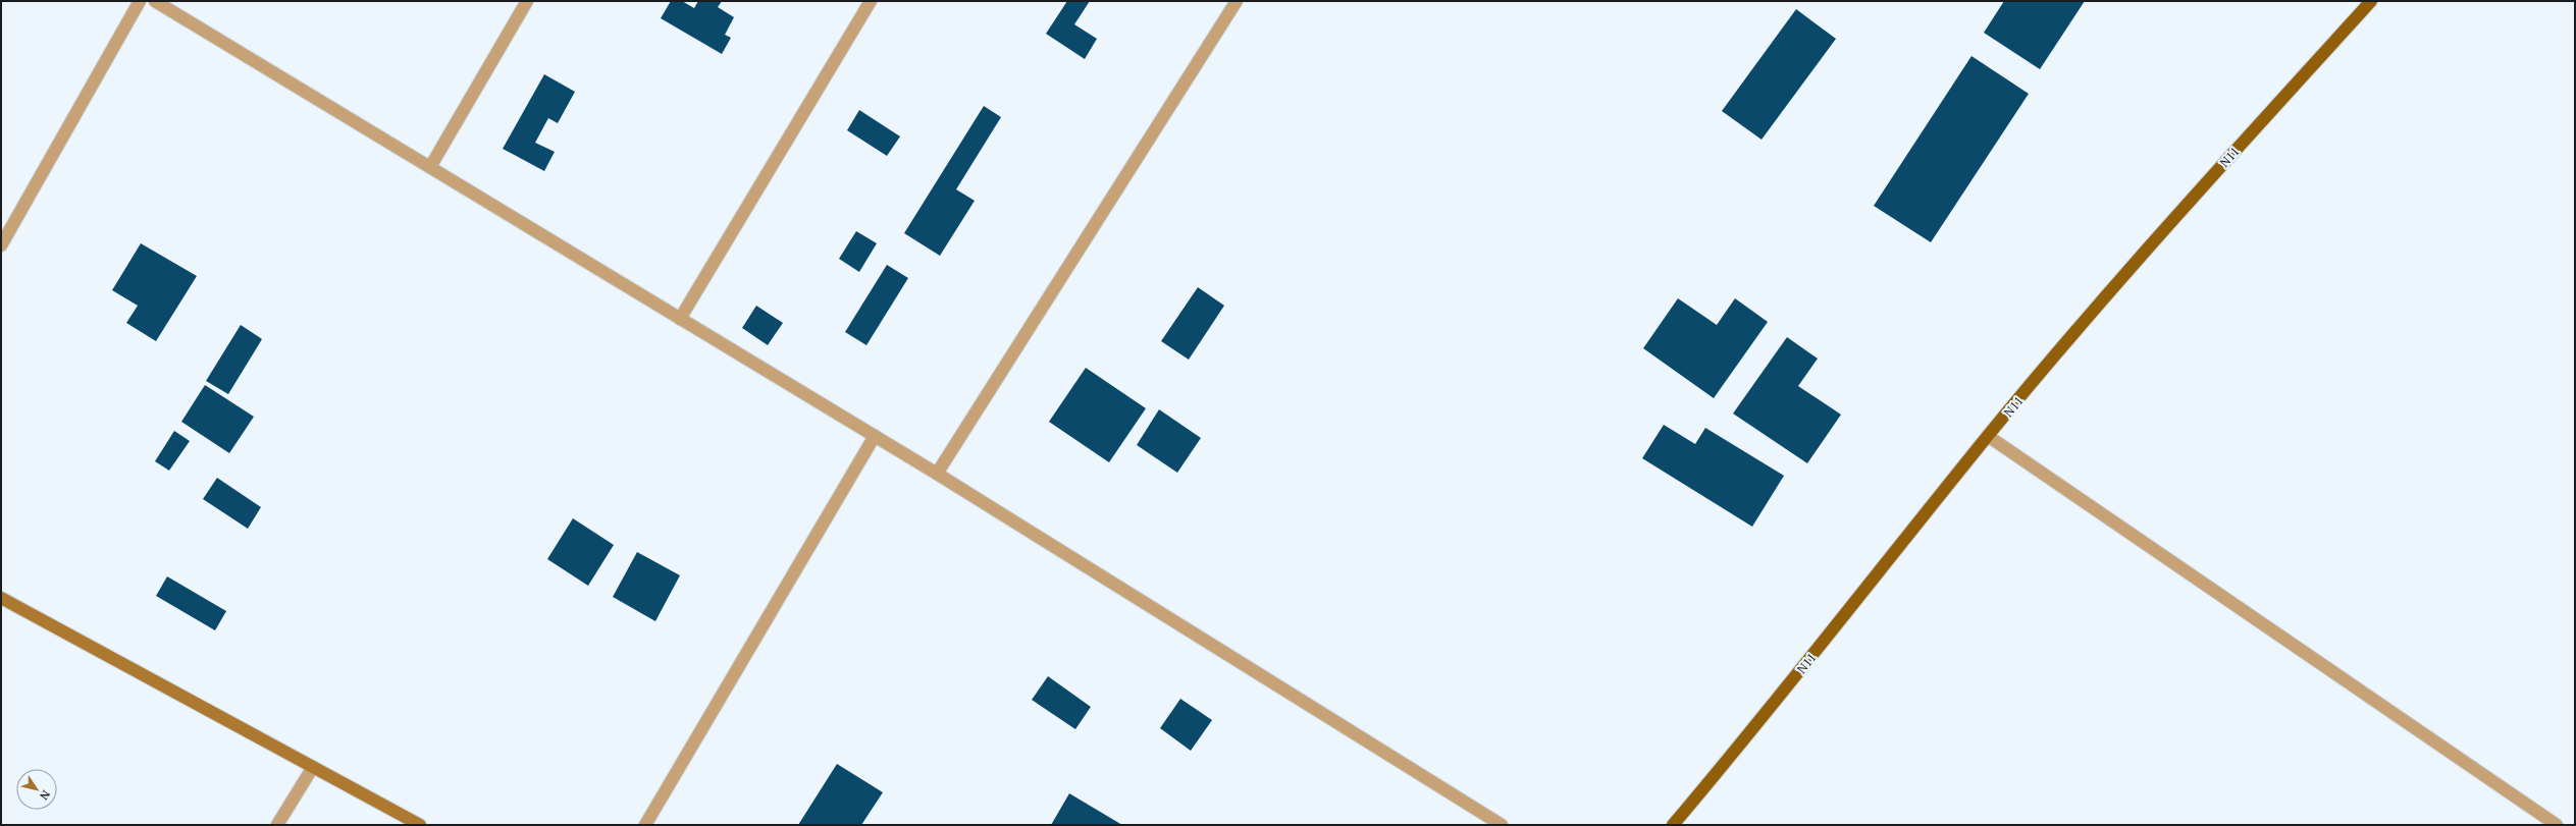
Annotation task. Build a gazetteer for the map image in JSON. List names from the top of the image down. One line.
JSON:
{"streets":{"main road":["N11"]},"north":"bottom right"}
